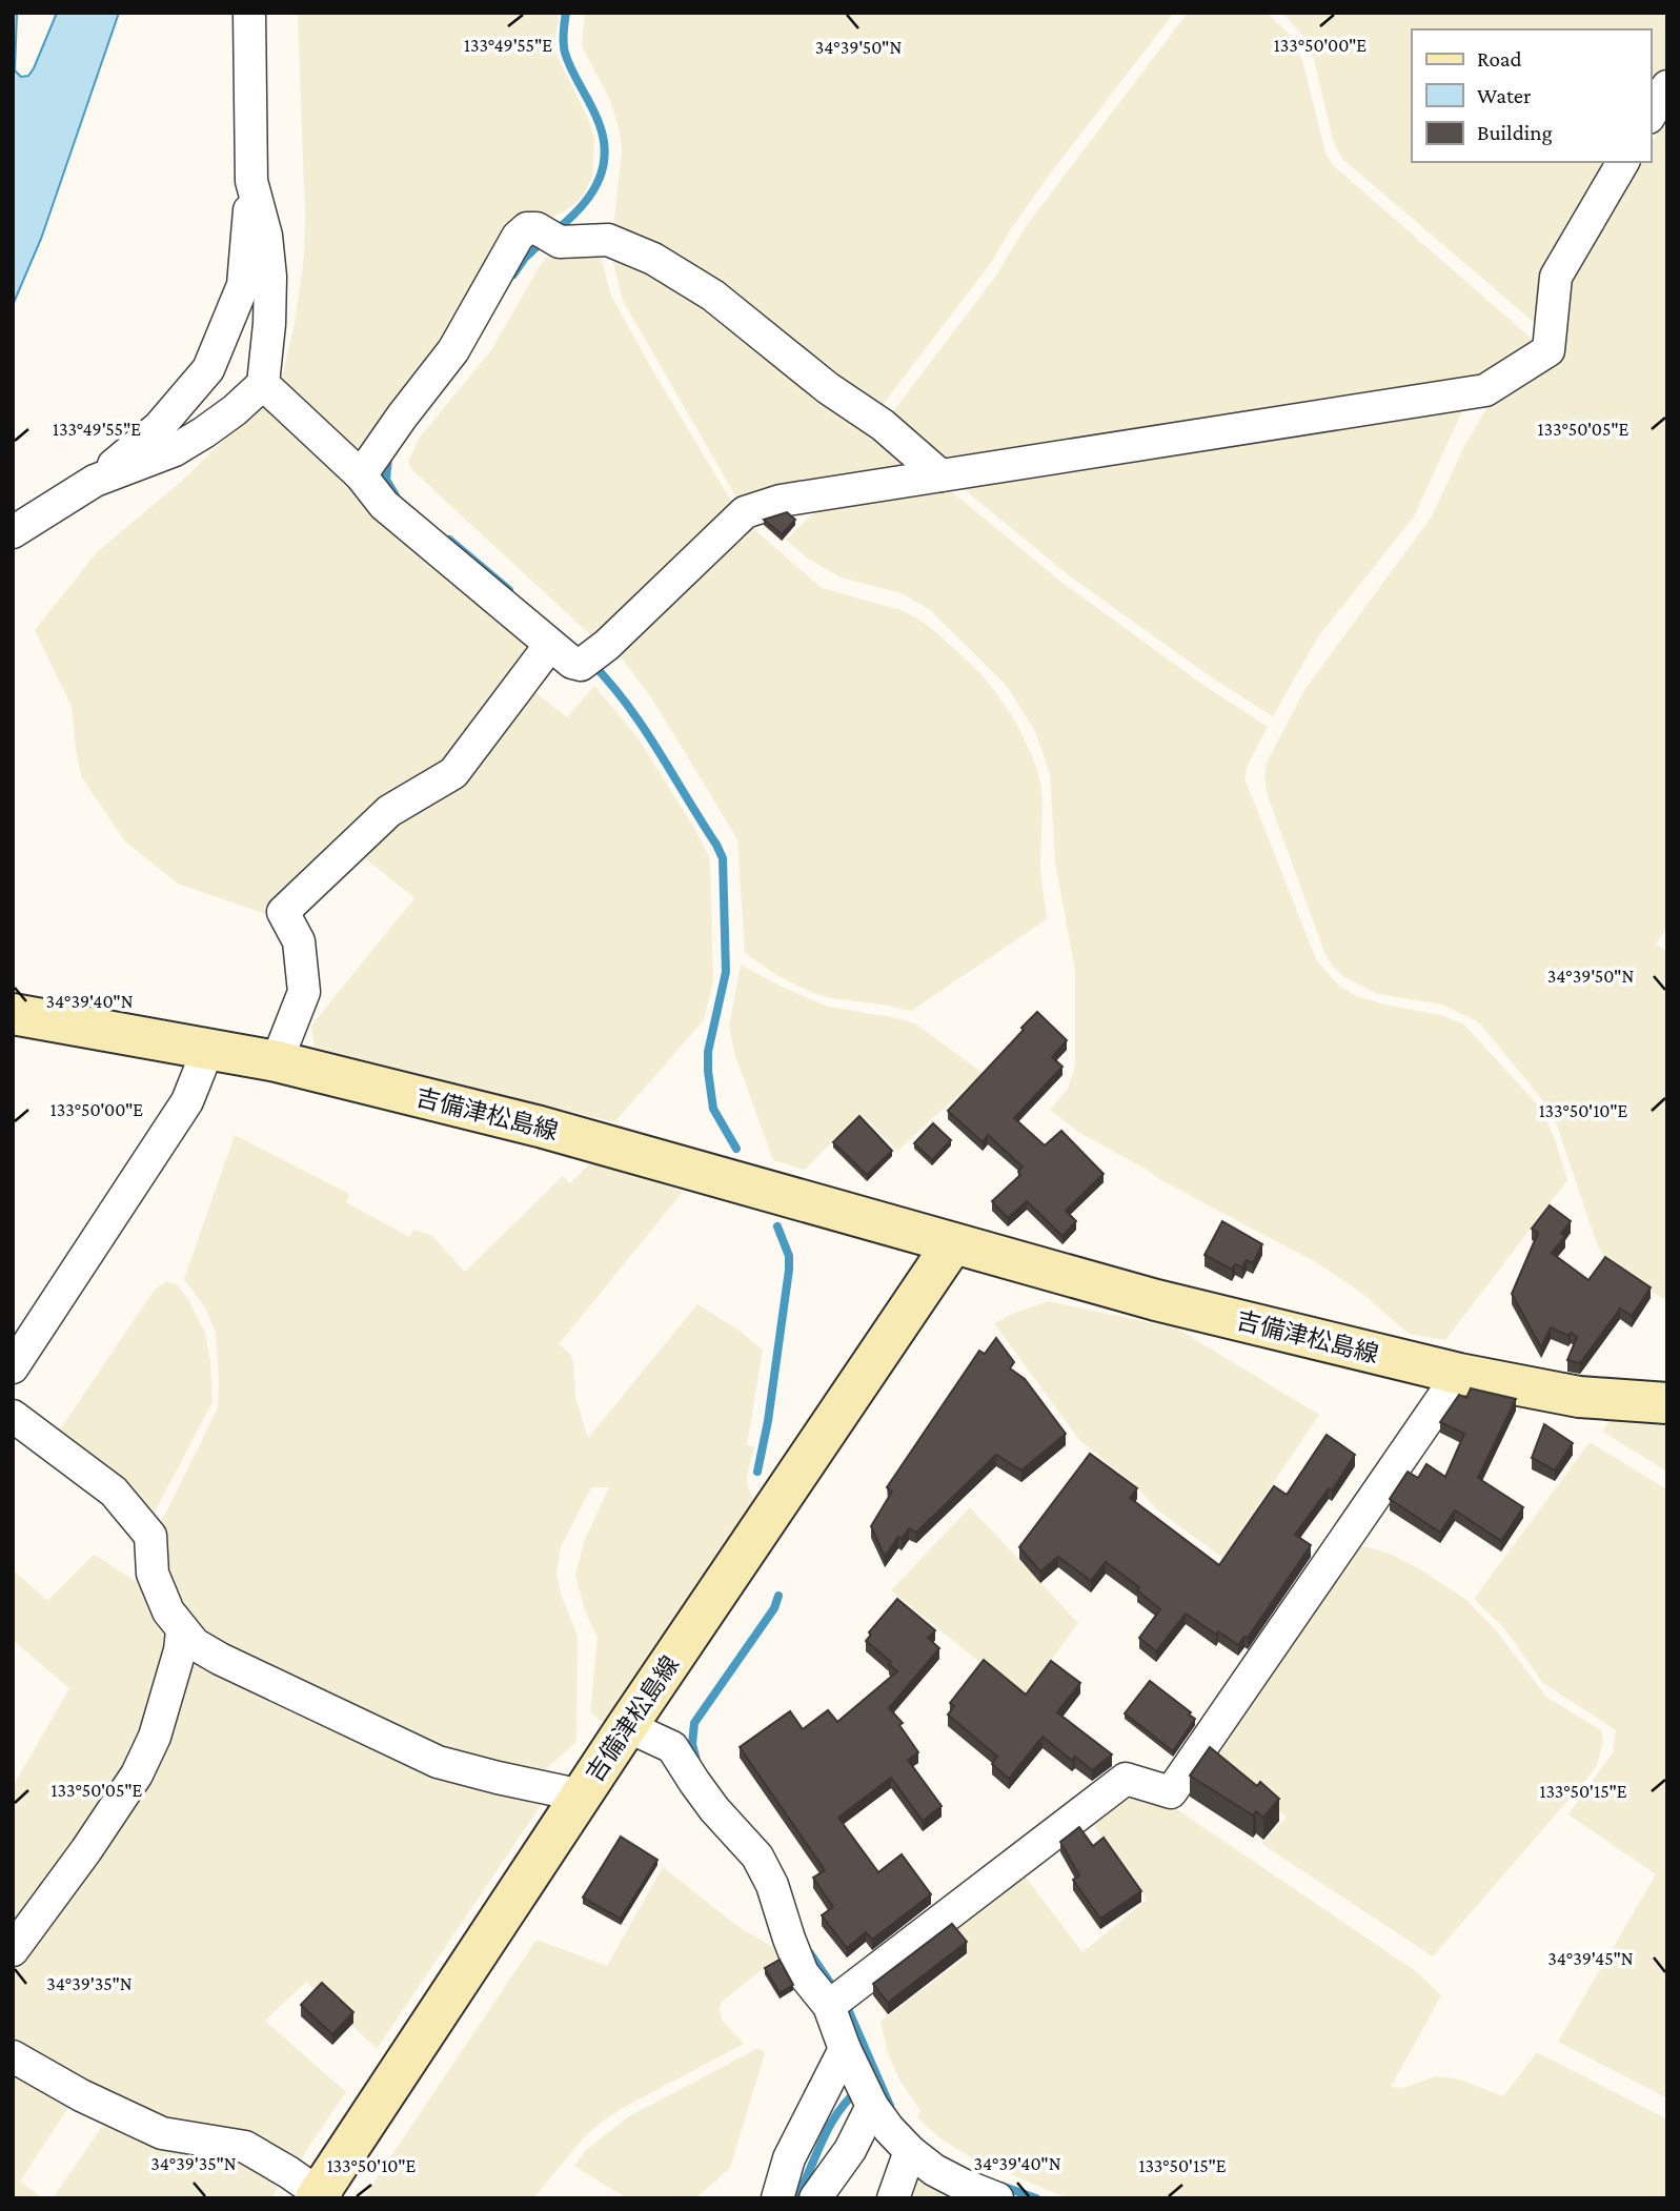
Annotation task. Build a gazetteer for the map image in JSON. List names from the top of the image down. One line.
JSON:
{"streets":{"main road":["吉備津松島線"]},"legend":["Road","Water","Building"],"coordinates":["133°49'55\"E","133°50'00\"E","34°39'50\"N","133°50'05\"E","34°39'40\"N","133°50'10\"E","133°50'15\"E","34°39'45\"N","34°39'35\"N"]}
